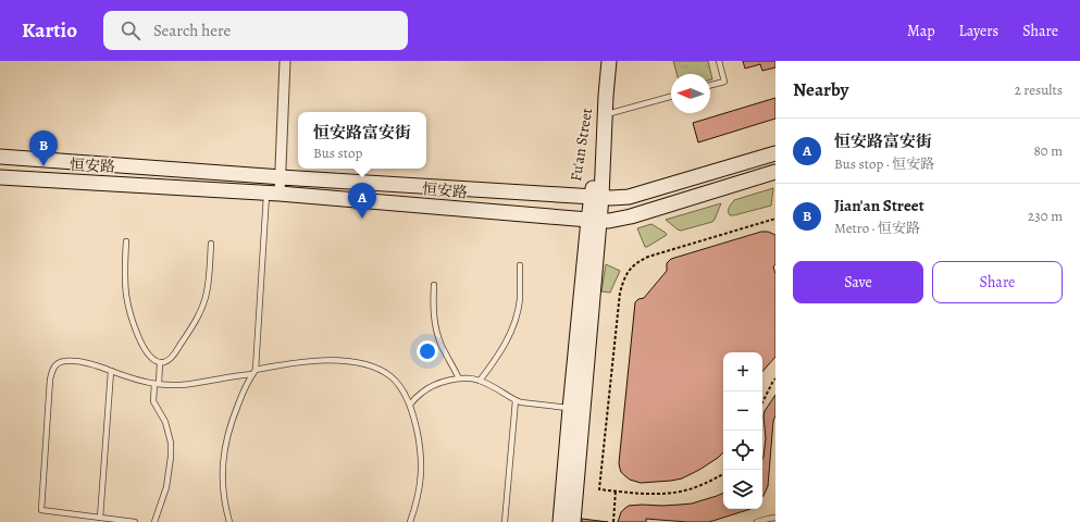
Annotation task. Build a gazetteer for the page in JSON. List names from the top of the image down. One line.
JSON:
{"streets":{"main road":["Fu'an Street","恒安路"]},"crossings":[["Fu'an Street","恒安路"]],"north":"left","page":{"header":"Kartio","search":"Search here","nav":["Map","Layers","Share"],"heading":["Nearby","2 results"],"popup":["恒安路富安街","Bus stop"],"list":[{"mark":"A","name":"恒安路富安街","note":"Bus stop · 恒安路","value":"80 m"},{"mark":"B","name":"Jian'an Street","note":"Metro · 恒安路","value":"230 m"}],"pins":["B","A"],"buttons":["Save","Share"],"map_buttons":["+","−"]}}
